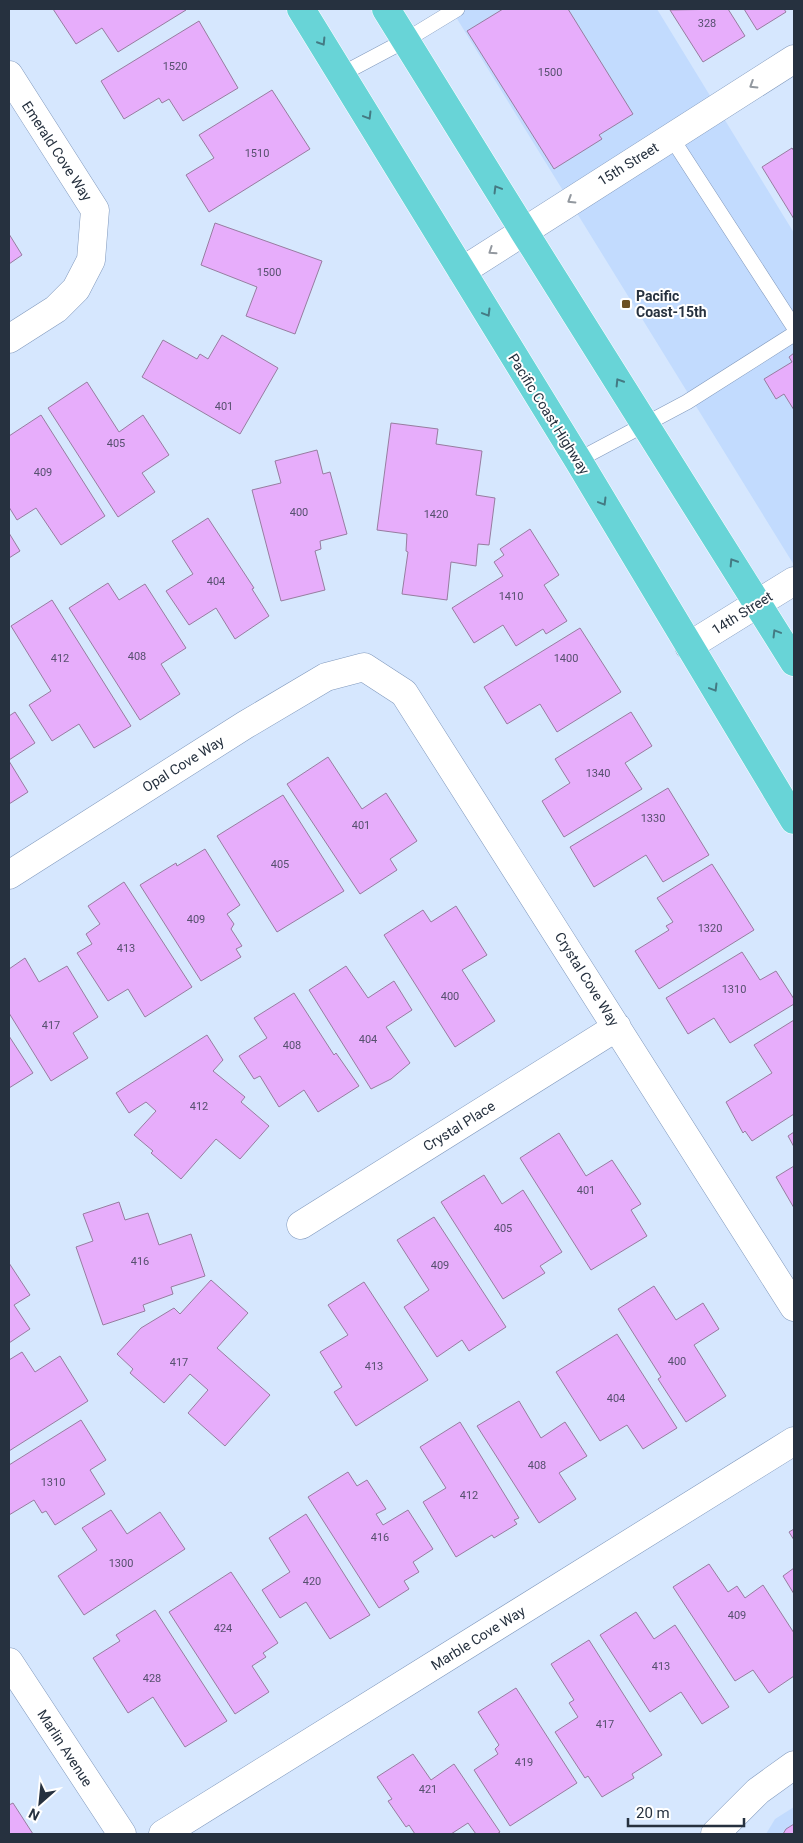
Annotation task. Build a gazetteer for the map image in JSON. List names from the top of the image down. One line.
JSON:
{"streets":{"highway":["Pacific Coast Highway"],"street":["Emerald Cove Way","15th Street","14th Street","Opal Cove Way","Crystal Cove Way","Crystal Place","Marble Cove Way","Marlin Avenue"]},"crossings":[["15th Street","Pacific Coast Highway"],["Pacific Coast Highway","14th Street"],["Opal Cove Way","Crystal Cove Way"],["Crystal Cove Way","Crystal Place"]],"one_way":["15th Street"],"places":{"transit":["Pacific Coast-15th"]},"house_numbers":["328","1520","1500","1510","1500","401","405","409","400","1420","404","1410","408","412","1400","1340","1330","401","405","409","1320","413","1310","400","417","404","408","412","401","405","416","409","400","417","413","404","408","1310","412","416","1300","420","409","424","413","428","417","419","421"],"scale_bar":"20 m","north":"bottom left"}
